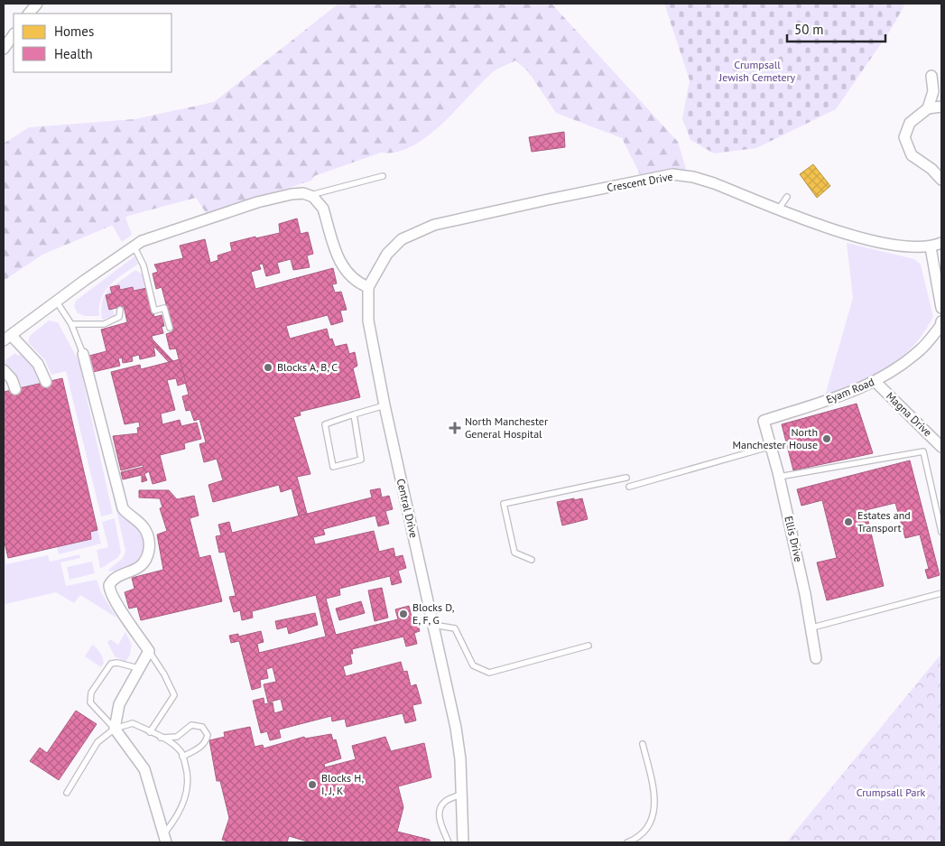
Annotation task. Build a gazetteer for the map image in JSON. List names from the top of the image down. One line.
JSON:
{"streets":{"street":["Crescent Drive","Eyam Road","Magna Drive","Central Drive","Ellis Drive"]},"crossings":[["Crescent Drive","Central Drive"],["Eyam Road","Magna Drive"],["Eyam Road","Ellis Drive"]],"parks":["Crumpsall Jewish Cemetery","Crumpsall Park"],"places":{"other":["Blocks A, B, C","North Manchester House","Estates and Transport","Blocks D, E, F, G","Blocks H, I, J, K"],"health":["North Manchester General Hospital"]},"legend":["Homes","Health"],"scale_bar":"50 m"}
